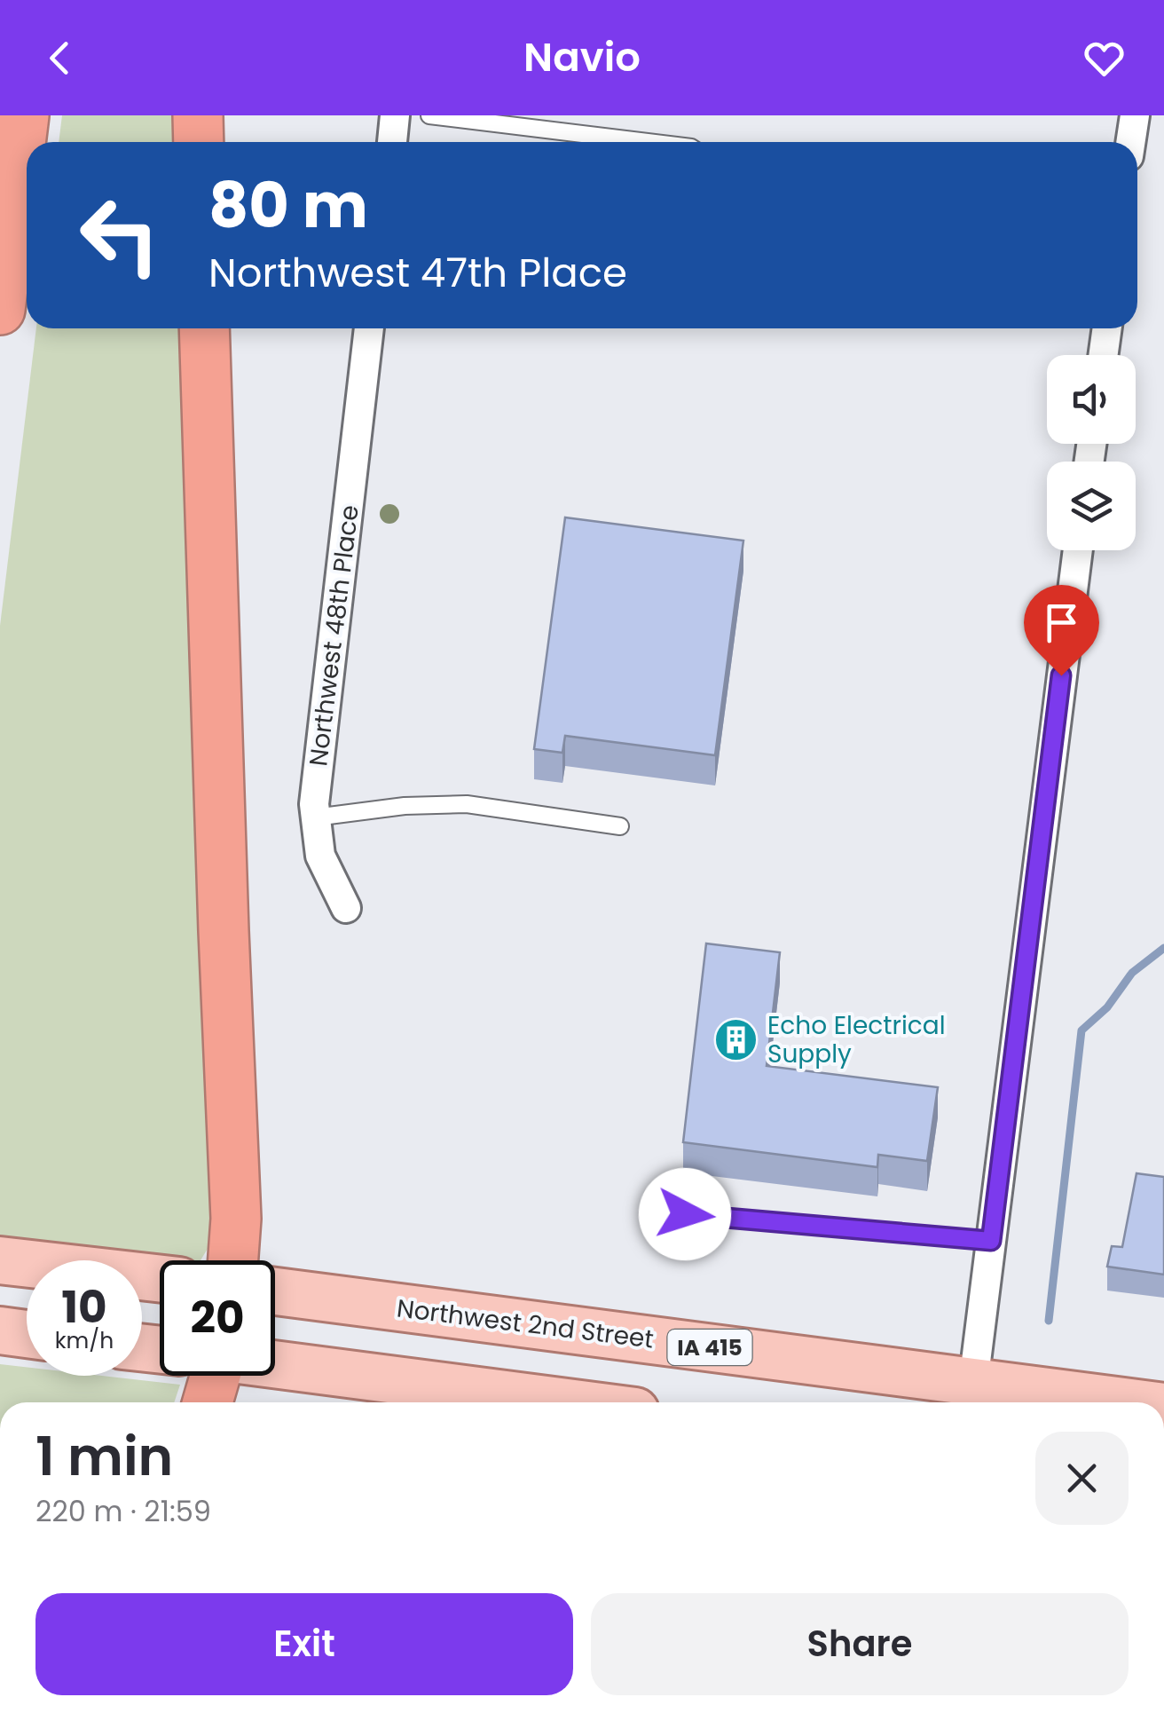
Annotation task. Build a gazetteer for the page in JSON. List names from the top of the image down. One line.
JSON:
{"streets":{"main road":["Northwest 2nd Street","IA 415"],"street":["Northwest 48th Place"]},"places":{"building":["Echo Electrical Supply"]},"page":{"header":"Navio","turn":["80 m","Northwest 47th Place"],"speed":"10 km/h","limit":"20","heading":["1 min","220 m · 21:59"],"buttons":["Exit","Share"]}}
